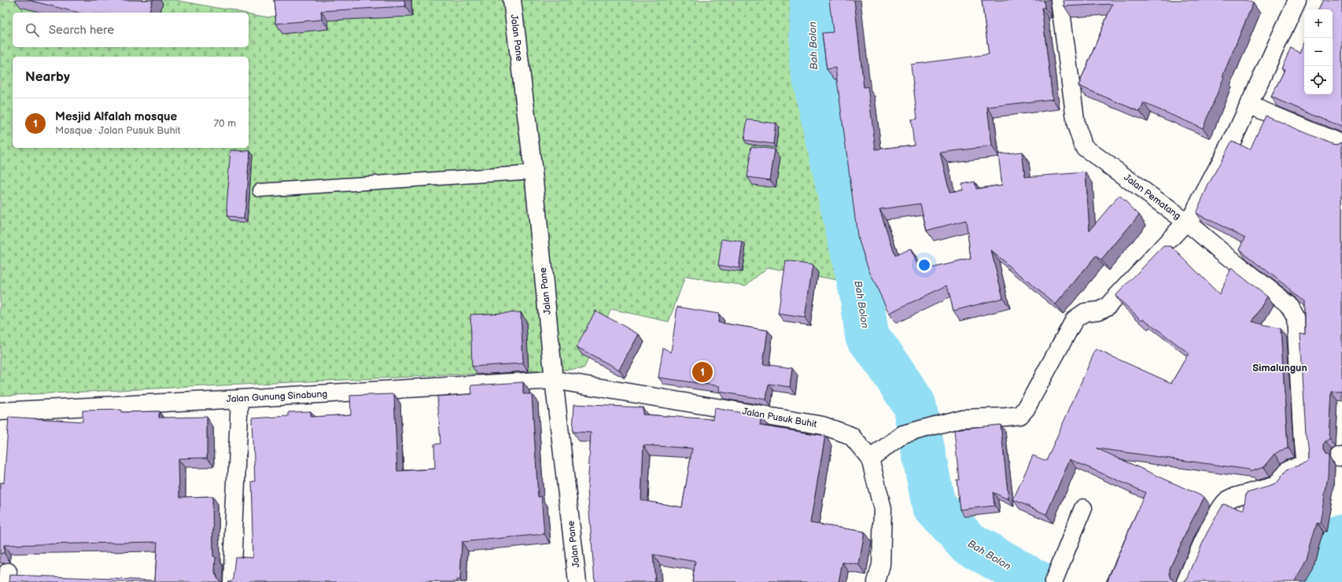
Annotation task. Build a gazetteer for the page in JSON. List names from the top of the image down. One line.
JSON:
{"streets":{"street":["Jalan Pane","Jalan Pematang","Jalan Gunung Sinabung","Jalan Pusuk Buhit"]},"crossings":[["Jalan Pane","Jalan Gunung Sinabung"],["Jalan Pane","Jalan Pusuk Buhit"],["Jalan Gunung Sinabung","Jalan Pusuk Buhit"]],"districts":["Simalungun"],"water":["Bah Bolon"],"page":{"map_buttons":["+","−"],"search":"Search here","heading":"Nearby","list":[{"mark":"1","name":"Mesjid Alfalah mosque","note":"Mosque · Jalan Pusuk Buhit","value":"70 m"}],"pins":"1"}}
